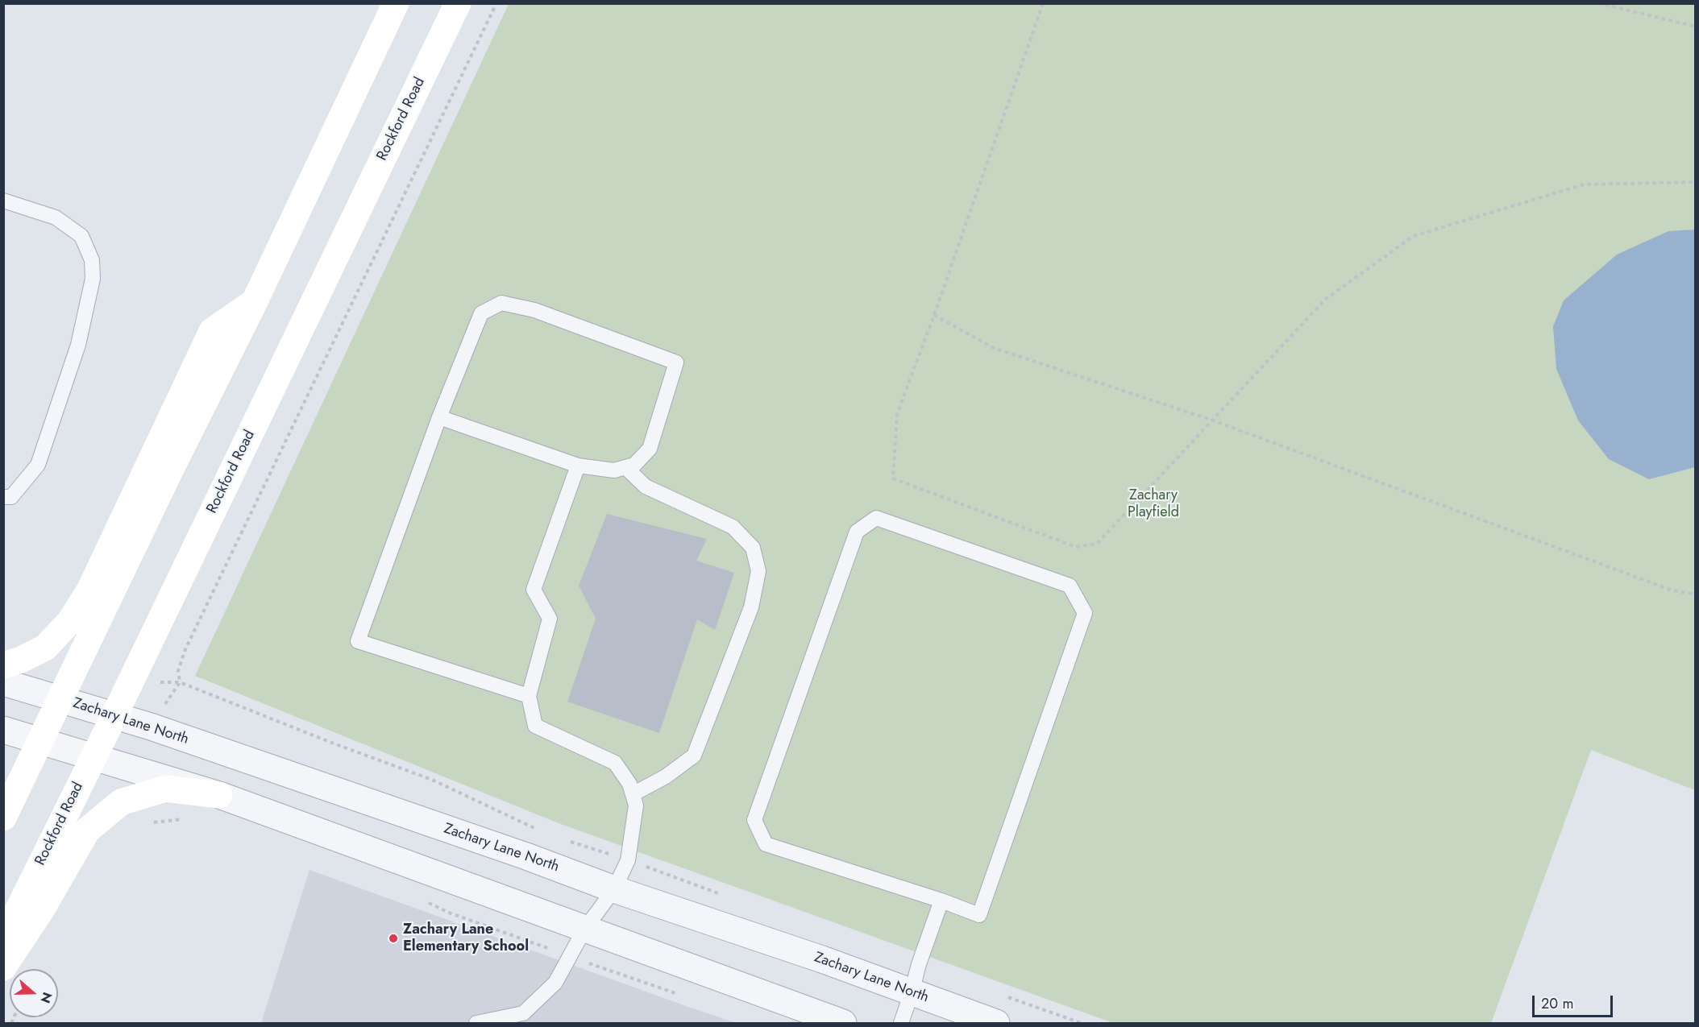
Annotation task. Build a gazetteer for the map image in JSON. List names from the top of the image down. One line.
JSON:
{"streets":{"main road":["Rockford Road"],"street":["Zachary Lane North"]},"crossings":[["Rockford Road","Zachary Lane North"]],"parks":["Zachary Playfield"],"places":["Zachary Lane Elementary School"],"scale_bar":"20 m","north":"right"}
